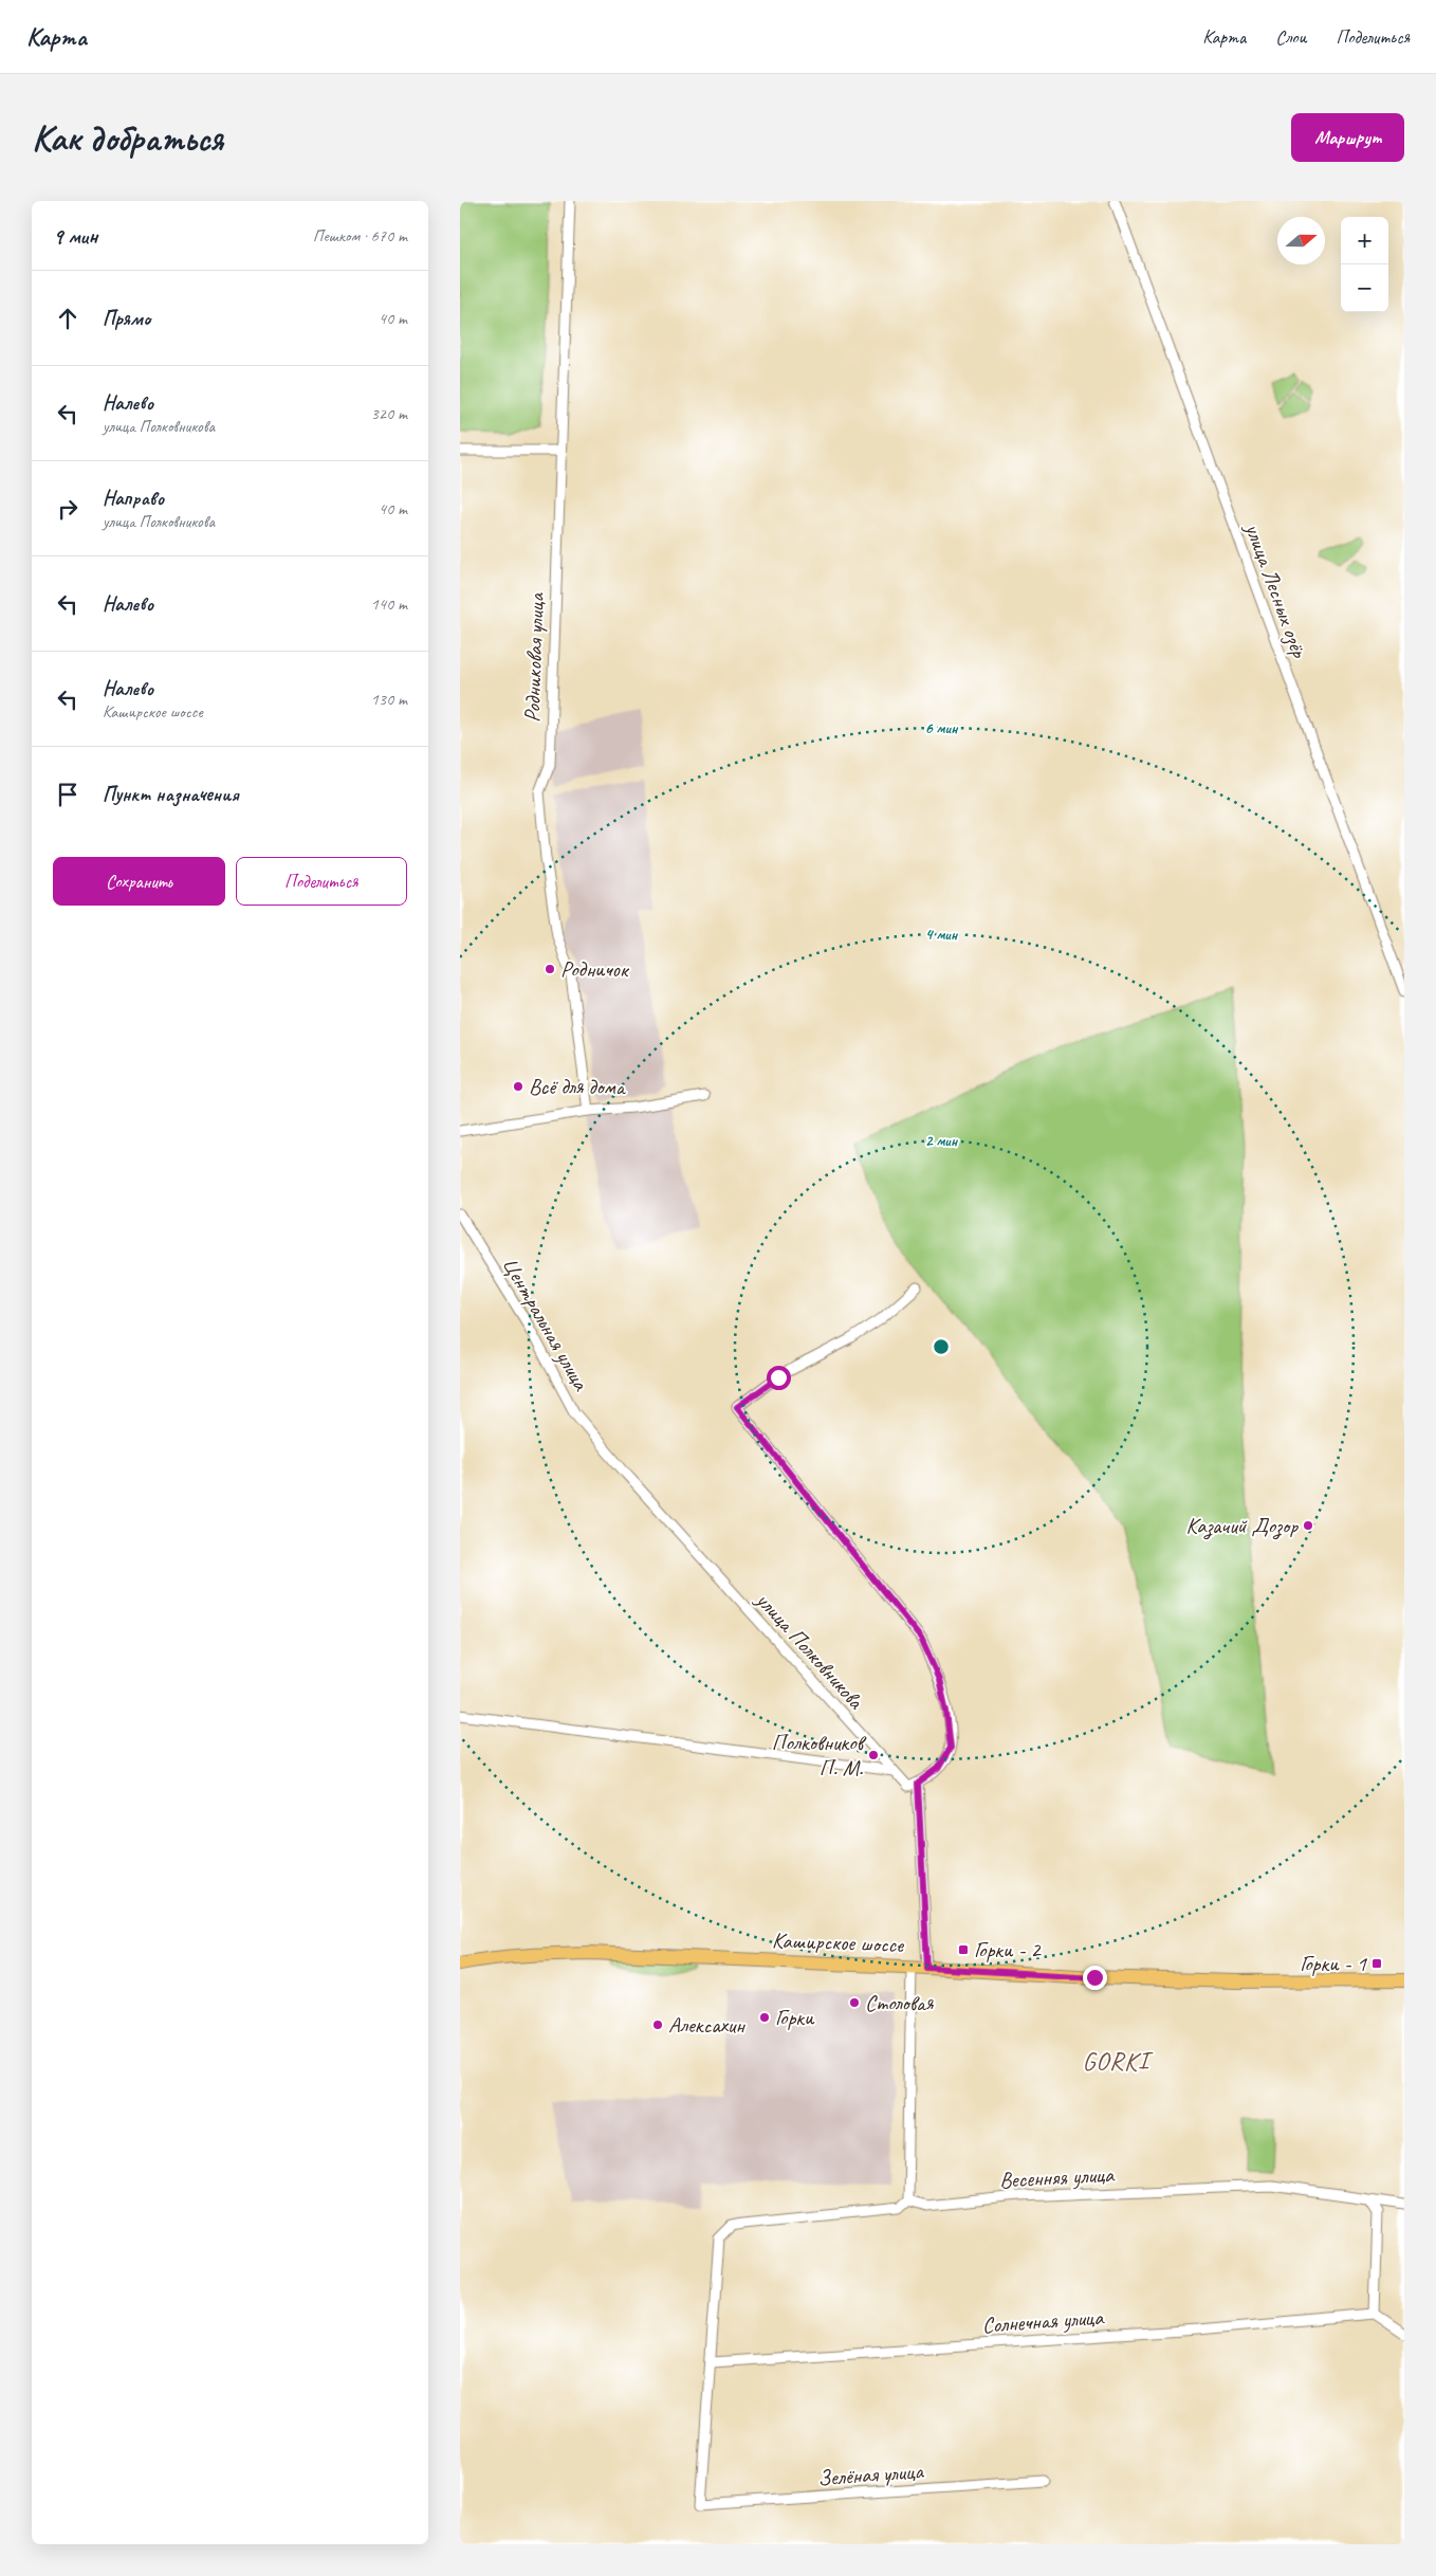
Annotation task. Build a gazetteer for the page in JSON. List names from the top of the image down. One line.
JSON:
{"streets":{"main road":["Каширское шоссе"],"street":["улица Лесных озёр","Родниковая улица","Центральная улица","улица Полковникова","Весенняя улица","Солнечная улица","Зелёная улица"]},"crossings":[["Центральная улица","улица Полковникова"],["Солнечная улица","Зелёная улица"]],"districts":["GORKI"],"places":{"other":["Родничок","Всё для дома","Казачий Дозор","Полковников П. М.","Столовая","Горки","Алексахин"],"transit":["Горки - 2","Горки - 1"]},"north":"right","page":{"header":"Карта","nav":["Карта","Слои","Поделиться"],"buttons":["Маршрут",["Сохранить","Поделиться"]],"title":"Как добраться","heading":["9 мин","Пешком · 670 m"],"map_buttons":["+","−"],"list":[["Прямо","40 m"],["Налево","улица Полковникова","320 m"],["Направо","улица Полковникова","40 m"],["Налево","140 m"],["Налево","Каширское шоссе","130 m"],"Пункт назначения"]},"rings":["6 мин","4 мин","2 мин"]}
